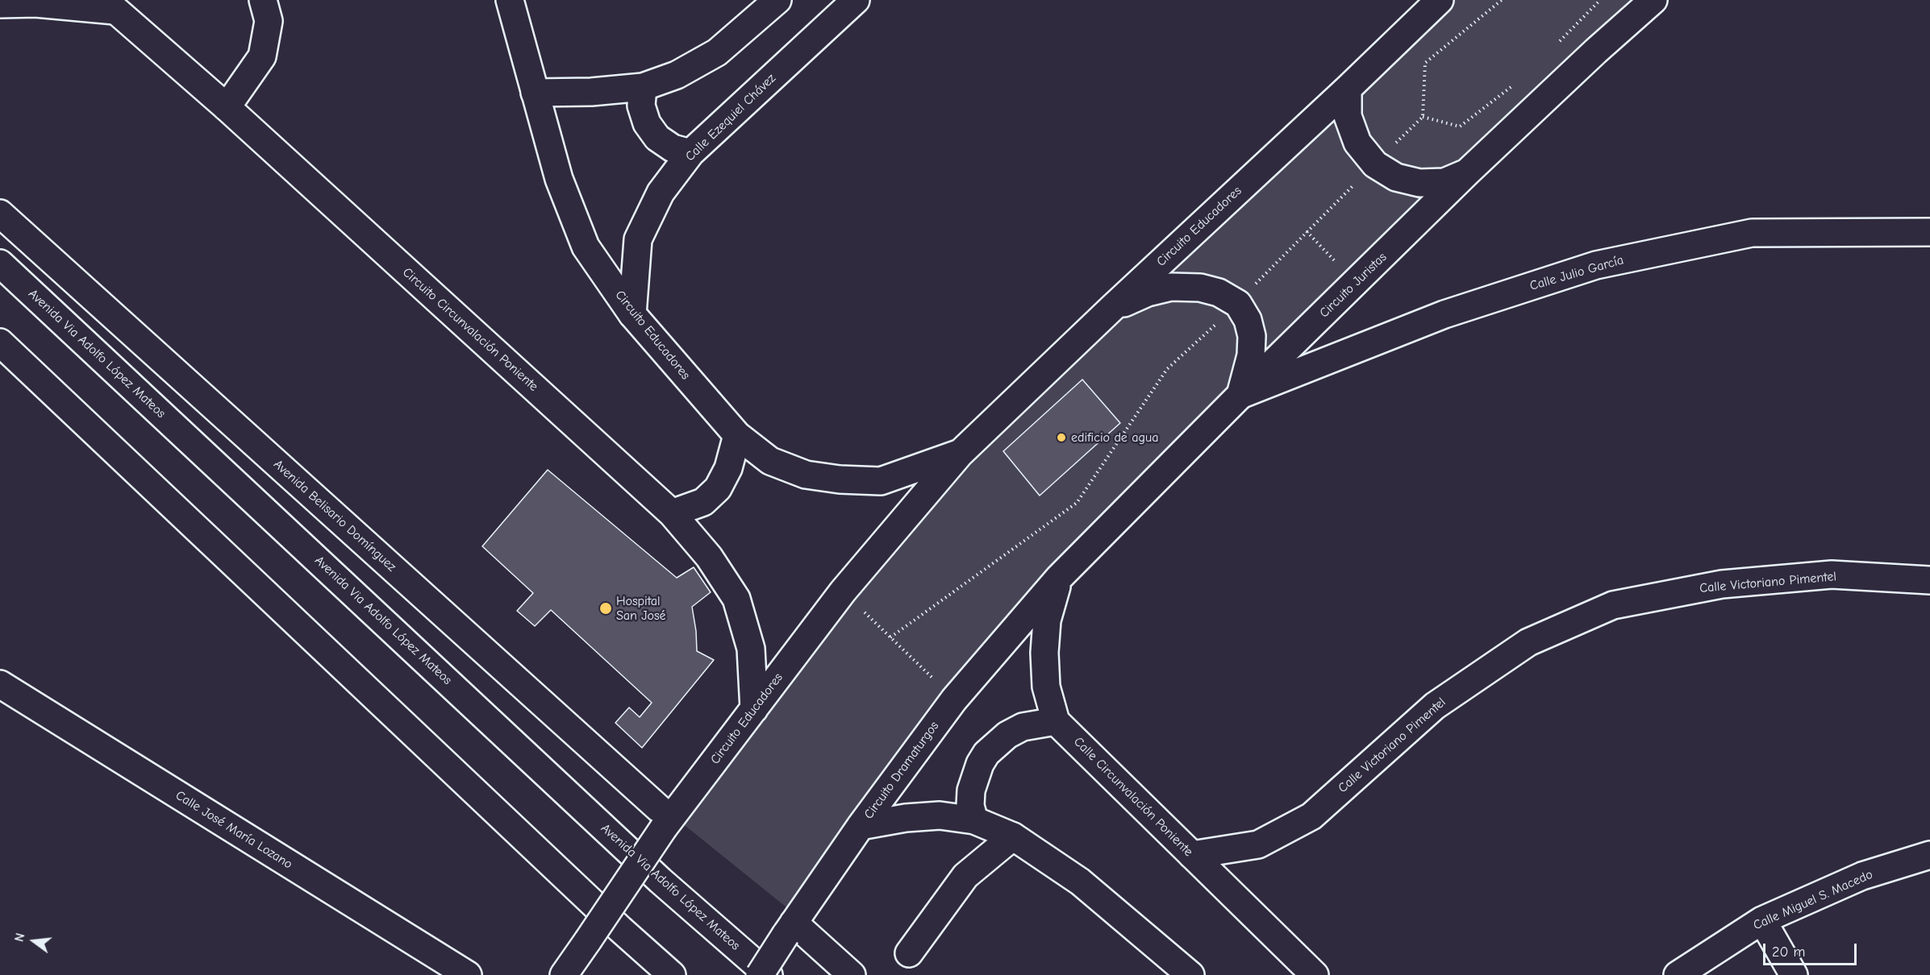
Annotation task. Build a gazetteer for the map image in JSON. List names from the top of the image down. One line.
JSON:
{"streets":{"main road":["Calle Ezequiel Chávez","Circuito Educadores","Calle Julio García","Circuito Juristas","Circuito Circunvalación Poniente","Avenida Via Adolfo López Mateos","Avenida Belisario Domínguez","Calle Victoriano Pimentel","Circuito Dramaturgos","Calle Circunvalación Poniente","Calle José María Lozano","Calle Miguel S. Macedo"]},"crossings":[["Calle Ezequiel Chávez","Circuito Educadores"],["Circuito Educadores","Circuito Circunvalación Poniente"],["Circuito Educadores","Avenida Belisario Domínguez"],["Calle Julio García","Circuito Juristas"],["Circuito Juristas","Circuito Dramaturgos"],["Circuito Juristas","Calle Circunvalación Poniente"],["Calle Victoriano Pimentel","Calle Circunvalación Poniente"],["Circuito Dramaturgos","Calle Circunvalación Poniente"]],"places":["edificio de agua","Hospital San José"],"scale_bar":"20 m","north":"left"}
